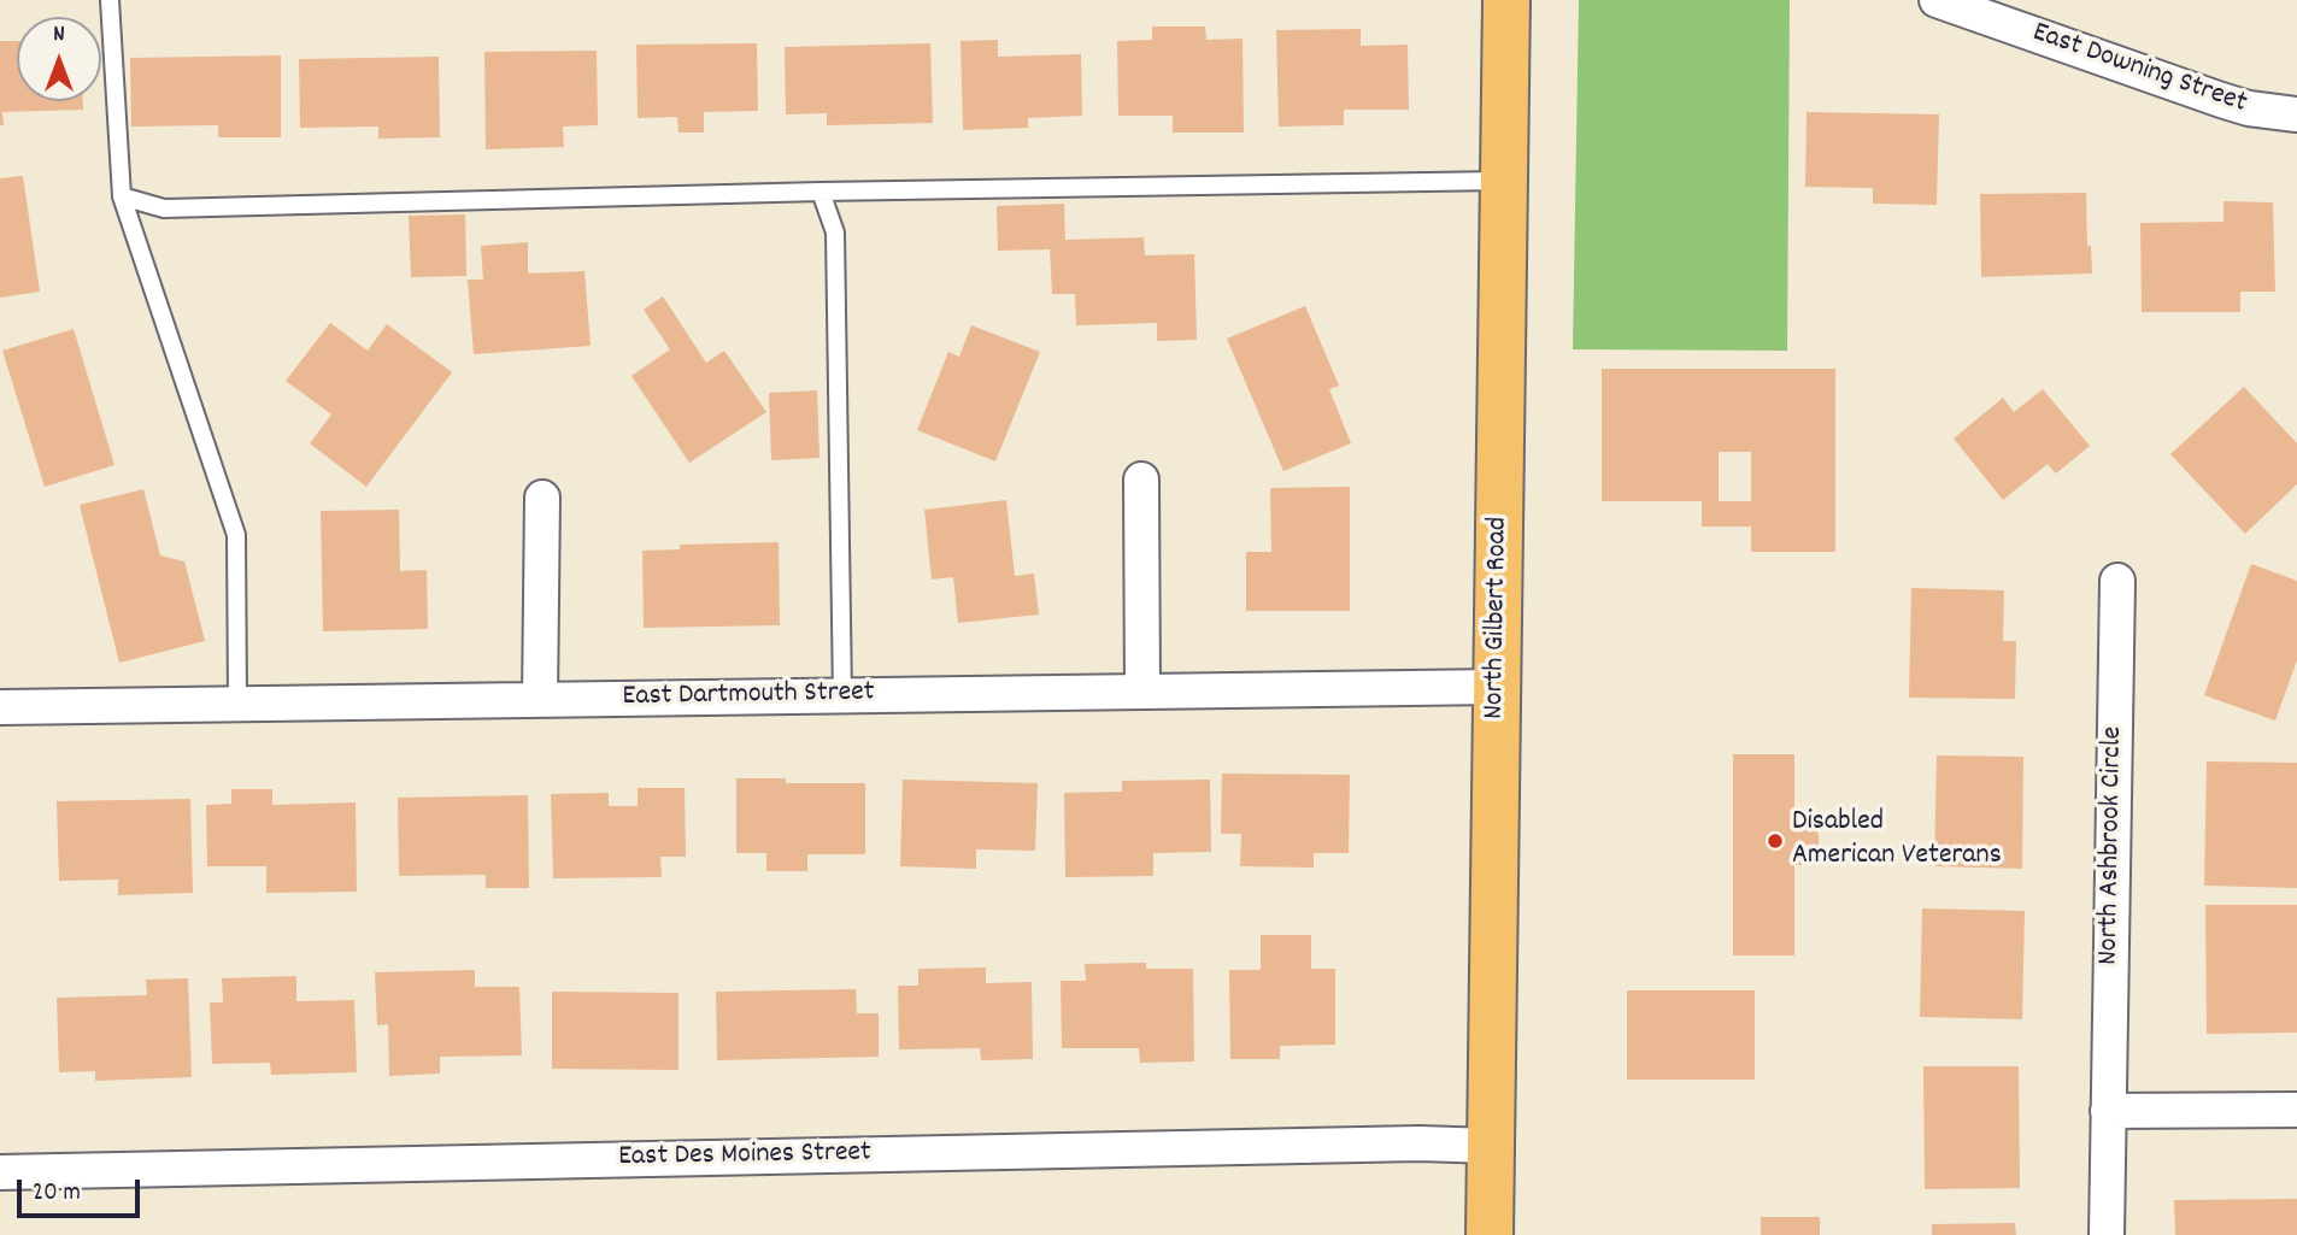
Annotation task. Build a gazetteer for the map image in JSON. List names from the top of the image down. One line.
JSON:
{"streets":{"main road":["North Gilbert Road"],"street":["East Downing Street","East Dartmouth Street","North Ashbrook Circle","East Des Moines Street"]},"crossings":[["North Gilbert Road","East Dartmouth Street"],["North Gilbert Road","East Des Moines Street"]],"places":["Disabled American Veterans"],"scale_bar":"20 m","north":"top"}
